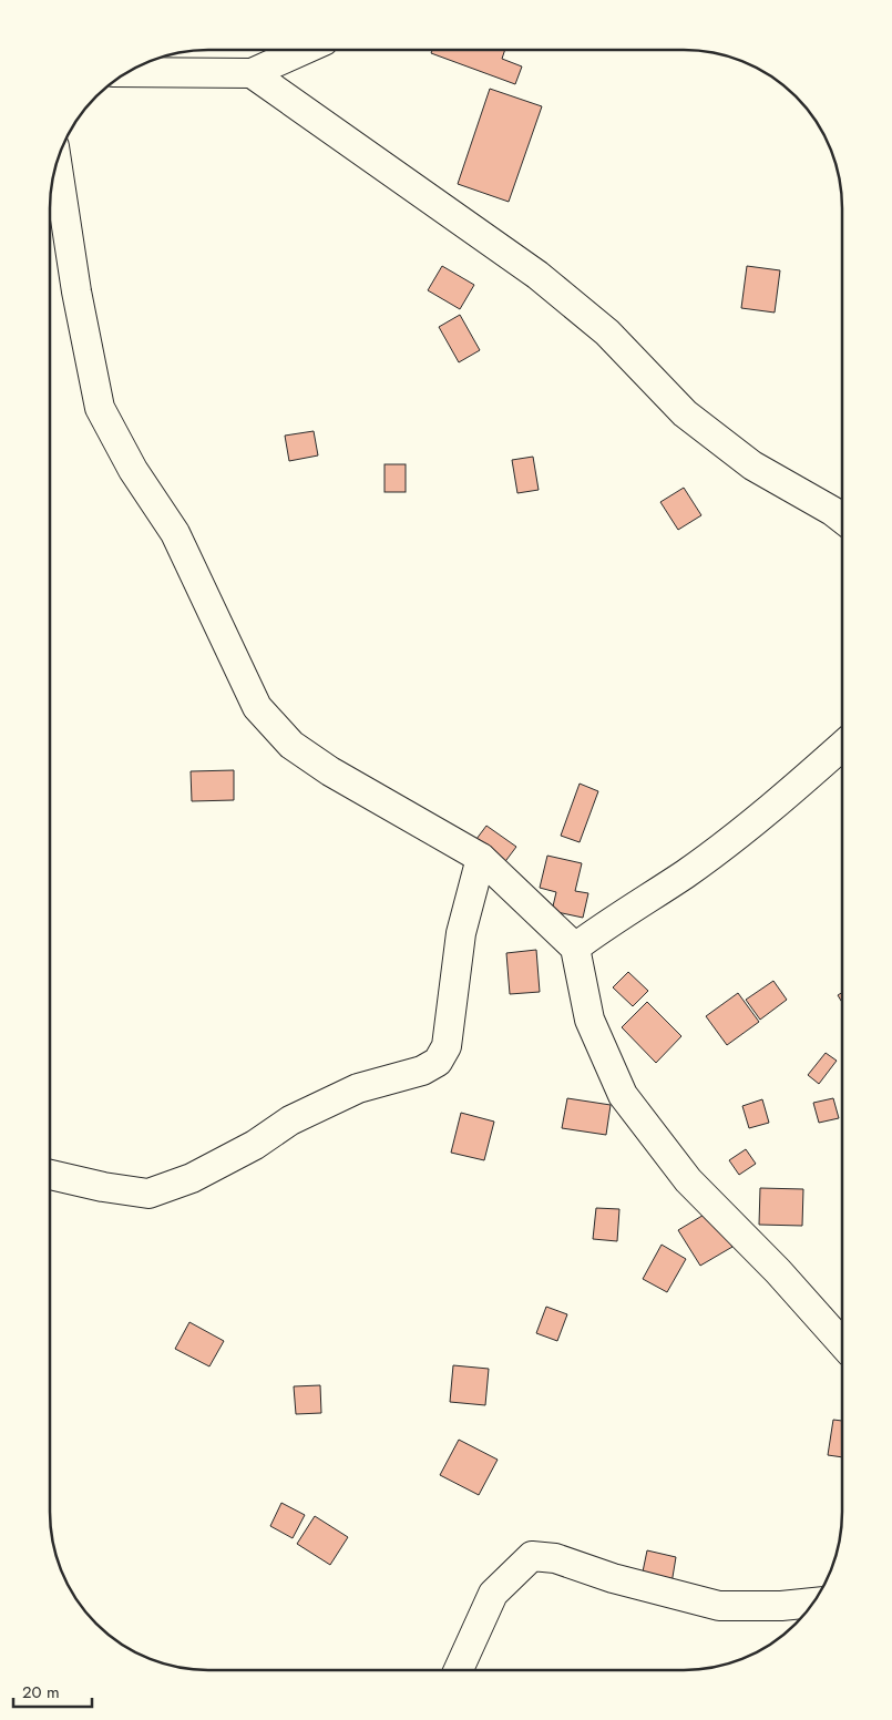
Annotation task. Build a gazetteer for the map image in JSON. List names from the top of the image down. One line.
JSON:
{"scale_bar":"20 m"}
